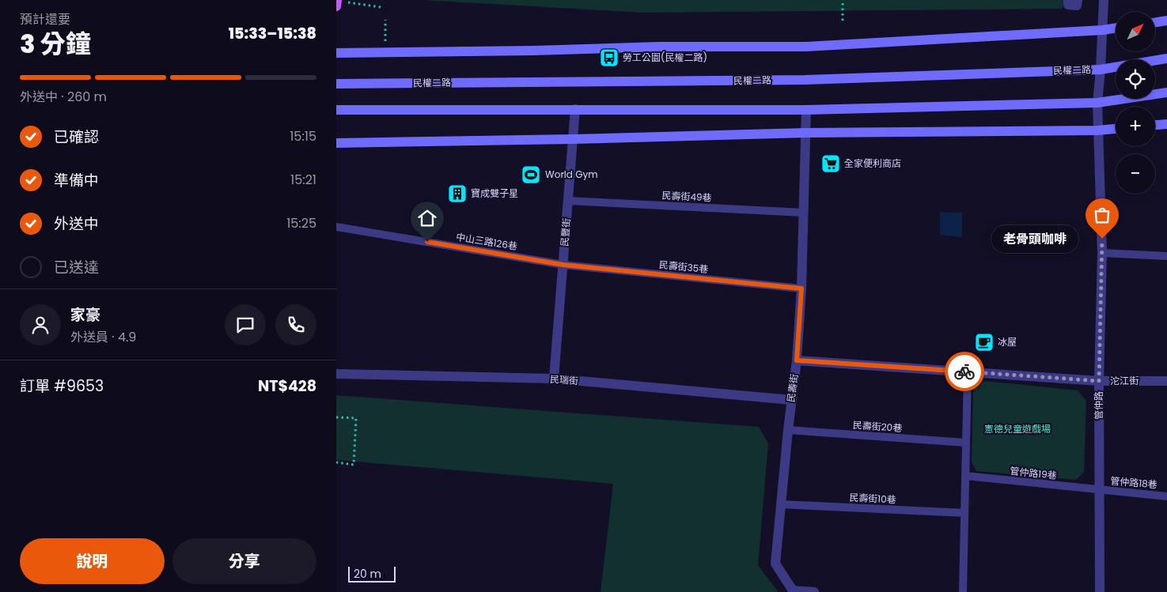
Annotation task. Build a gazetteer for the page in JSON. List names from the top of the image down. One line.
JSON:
{"streets":{"main road":["民權二路"],"street":["民豐街","民瑞街","沱江街","民壽街","管仲路"],"lane":["民壽街49巷","中山三路126巷","民壽街35巷","民壽街20巷","管仲路19巷","管仲路18巷","民壽街10巷"]},"crossings":[["民權二路","管仲路"],["民壽街49巷","民豐街"],["民壽街49巷","民壽街"],["民豐街","中山三路126巷"],["民豐街","民壽街35巷"],["民豐街","民瑞街"],["中山三路126巷","民壽街35巷"],["民壽街35巷","民壽街"],["民瑞街","民壽街"],["沱江街","民壽街"],["沱江街","管仲路"],["民壽街","民壽街20巷"],["民壽街","民壽街10巷"],["管仲路","管仲路19巷"],["管仲路","管仲路18巷"],["管仲路19巷","管仲路18巷"]],"parks":["憲德兒童遊戲場"],"places":{"bus stop":["勞工公園(民權二路)"],"supermarket":["全家便利商店"],"sports":["World Gym"],"building":["寶成雙子星"],"other":["老骨頭咖啡"],"cafe":["冰屋"]},"scale_bar":"20 m","north":"top right","page":{"heading":["3 分鐘","預計還要","15:33–15:38"],"panel":["家豪","外送員 · 4.9","訂單 #9653","NT$428"],"map_buttons":["+","−"],"bar":"外送中 · 260 m","list":[["已確認","15:15"],["準備中","15:21"],["外送中","15:25"],"已送達"],"bubble":"老骨頭咖啡","buttons":["說明","分享"],"scale":"20 m"}}
